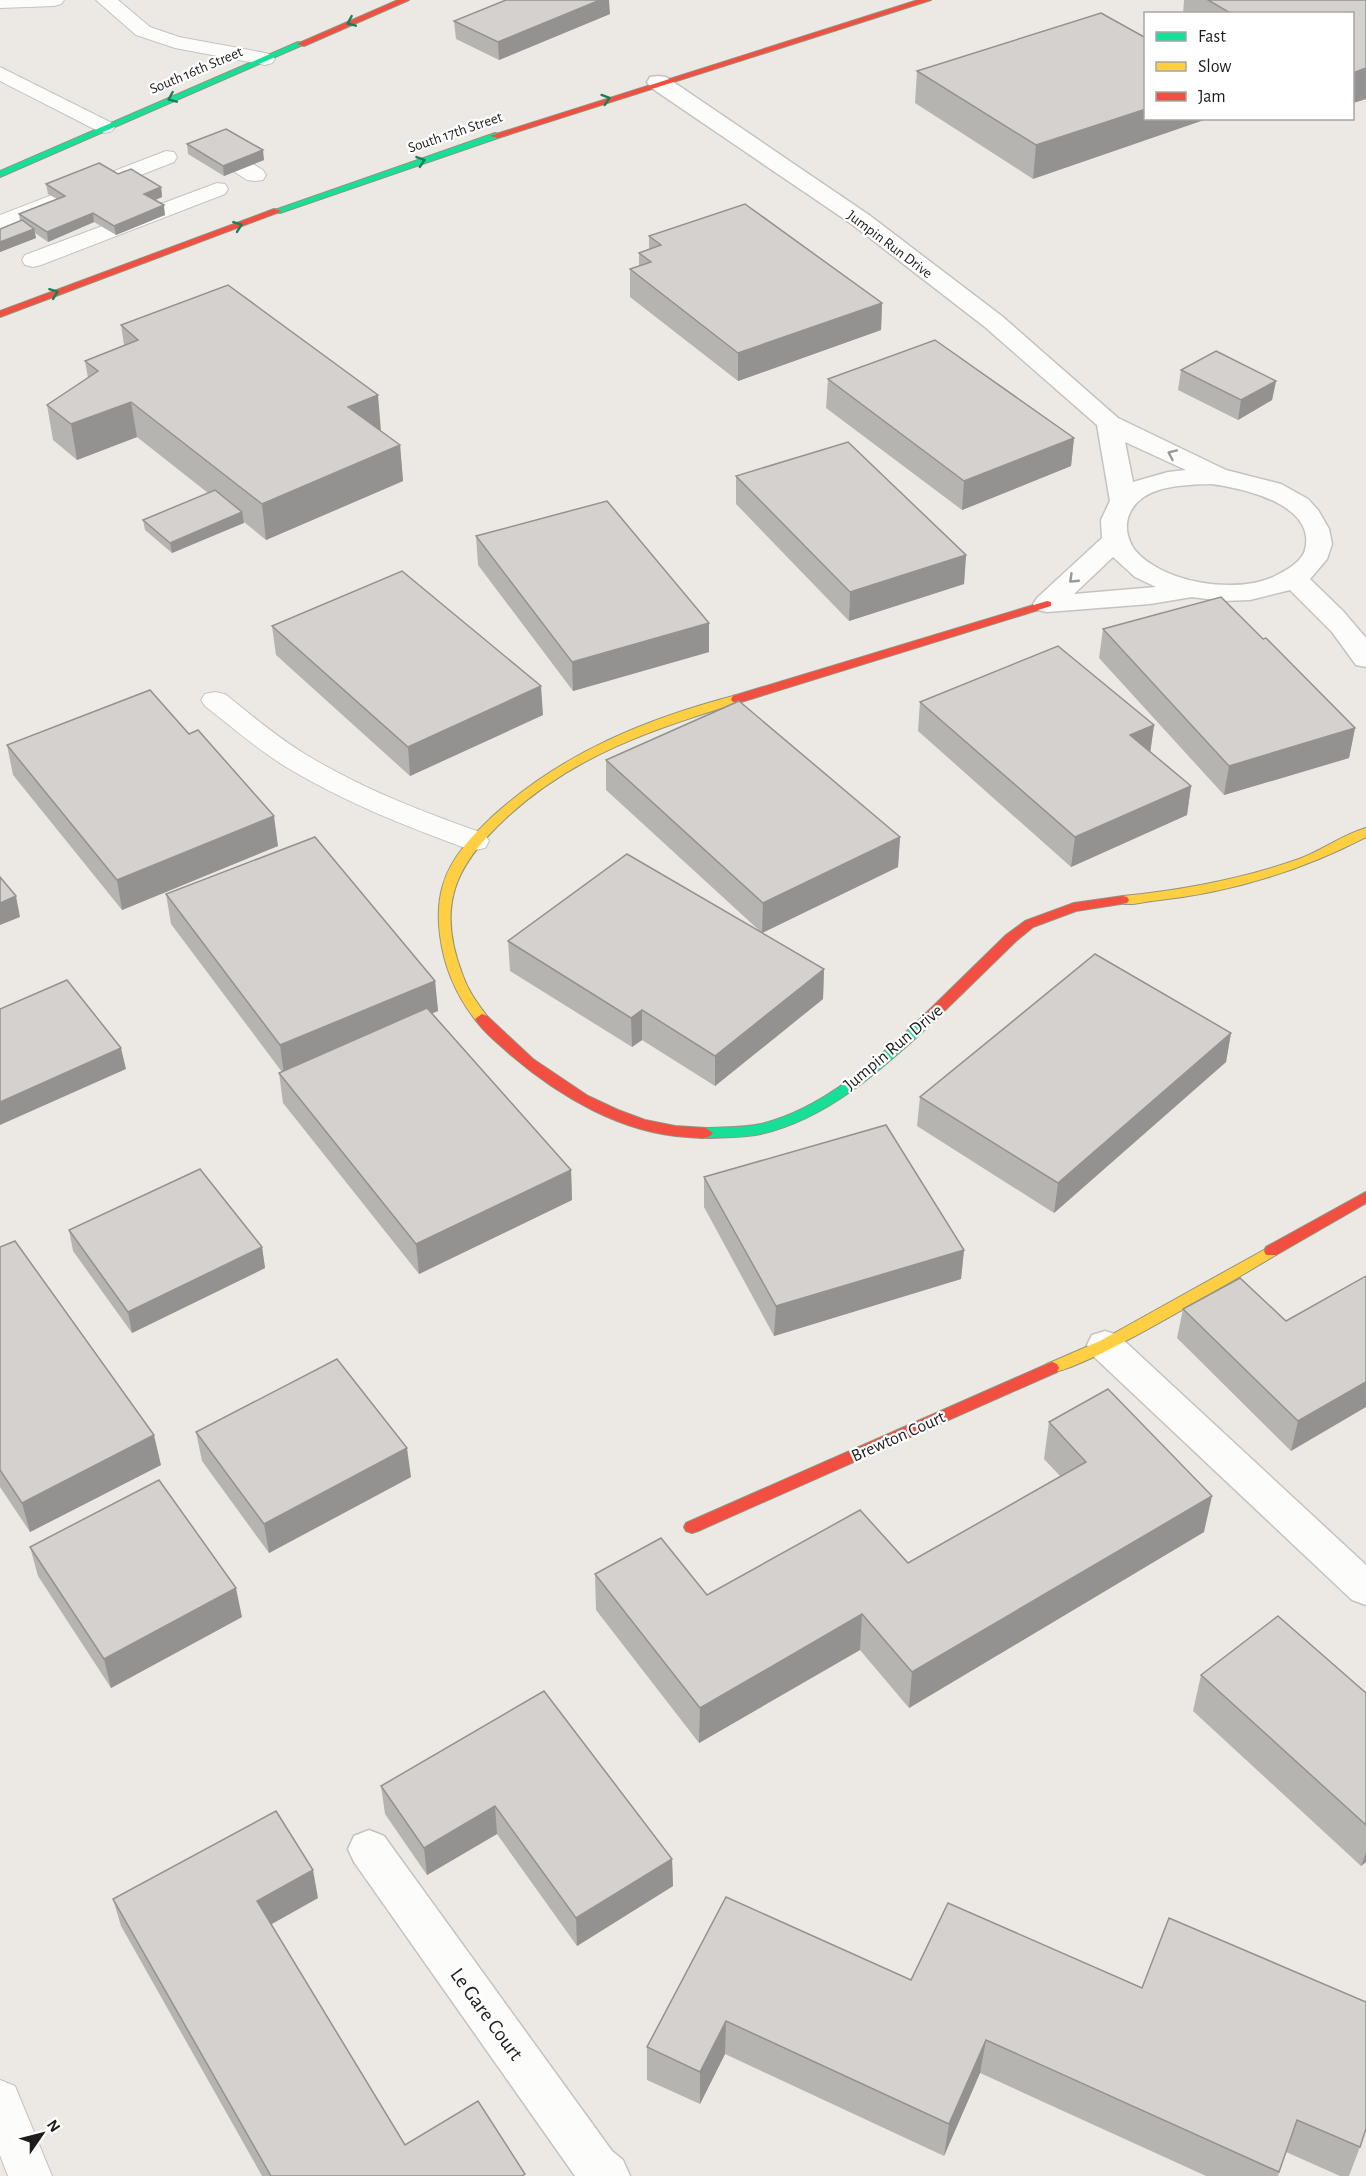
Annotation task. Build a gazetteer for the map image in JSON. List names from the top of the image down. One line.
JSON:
{"streets":{"street":["South 16th Street","South 17th Street","Jumpin Run Drive","Brewton Court","Le Gare Court"]},"crossings":[["South 17th Street","Jumpin Run Drive"]],"one_way":["South 16th Street","South 17th Street"],"legend":["Fast","Slow","Jam"],"north":"top right"}
